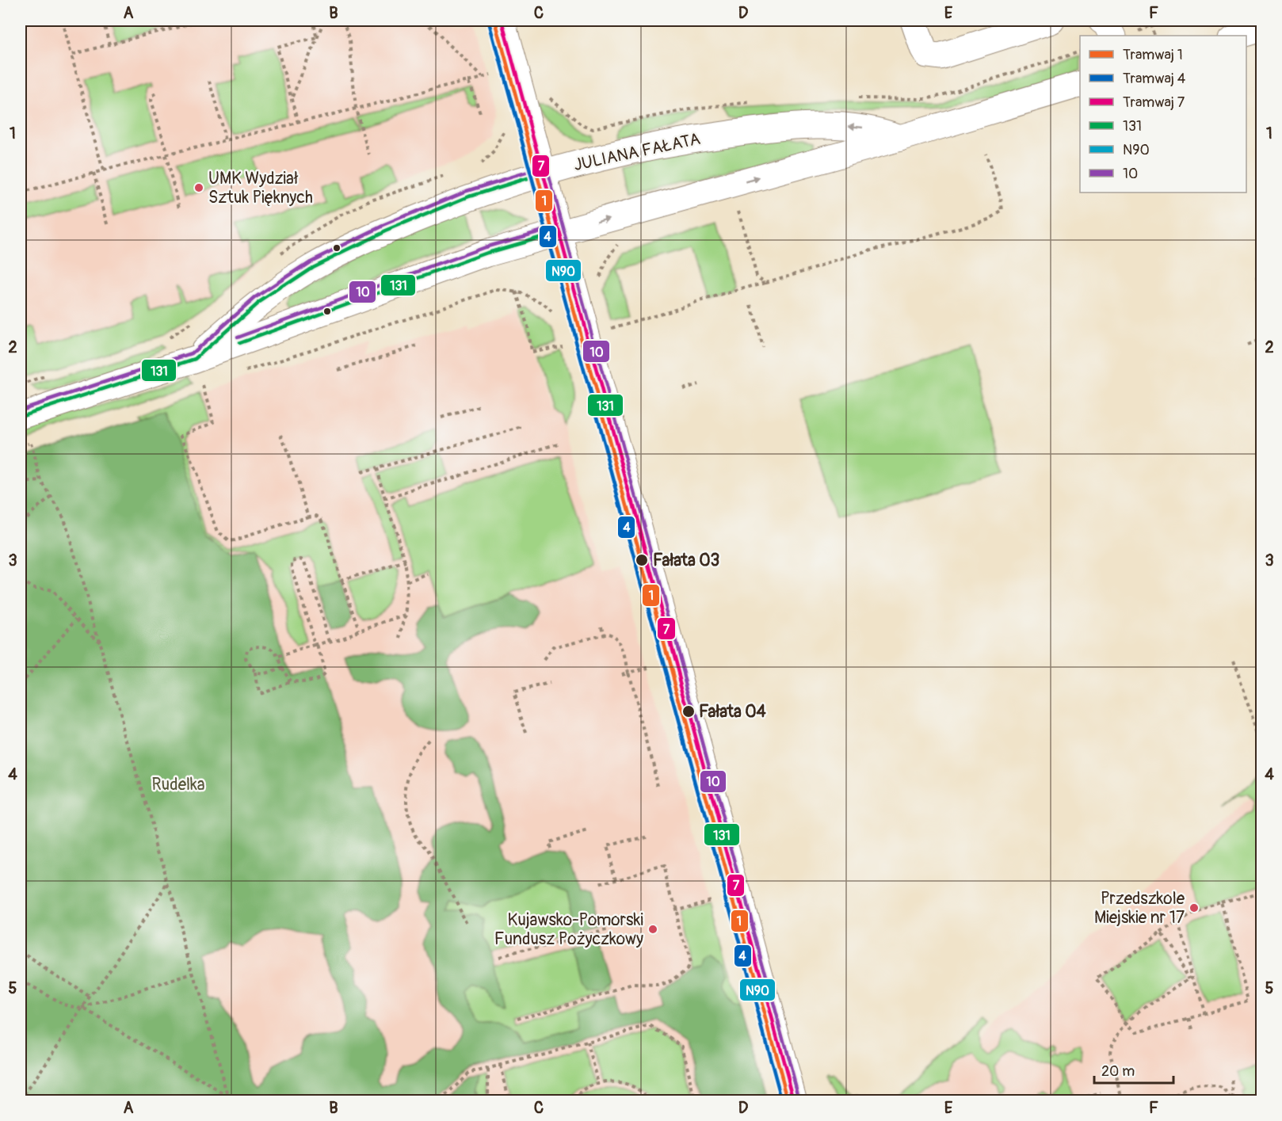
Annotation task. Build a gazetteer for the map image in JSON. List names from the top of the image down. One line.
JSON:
{"streets":{"street":["JULIANA FAŁATA"]},"parks":["Rudelka"],"places":["UMK Wydział Sztuk Pięknych","Fałata 03","Fałata 04","Przedszkole Miejskie nr 17","Kujawsko-Pomorski Fundusz Pożyczkowy"],"lines":["tram line 1","tram line 7","tram line 4","transit line N90","transit line 10","transit line 131"],"legend":["Tramwaj 1","Tramwaj 4","Tramwaj 7","131","N90","10"],"scale_bar":"20 m","grid":{"columns":["A","B","C","D","E","F"],"rows":["1","2","3","4","5"]}}
